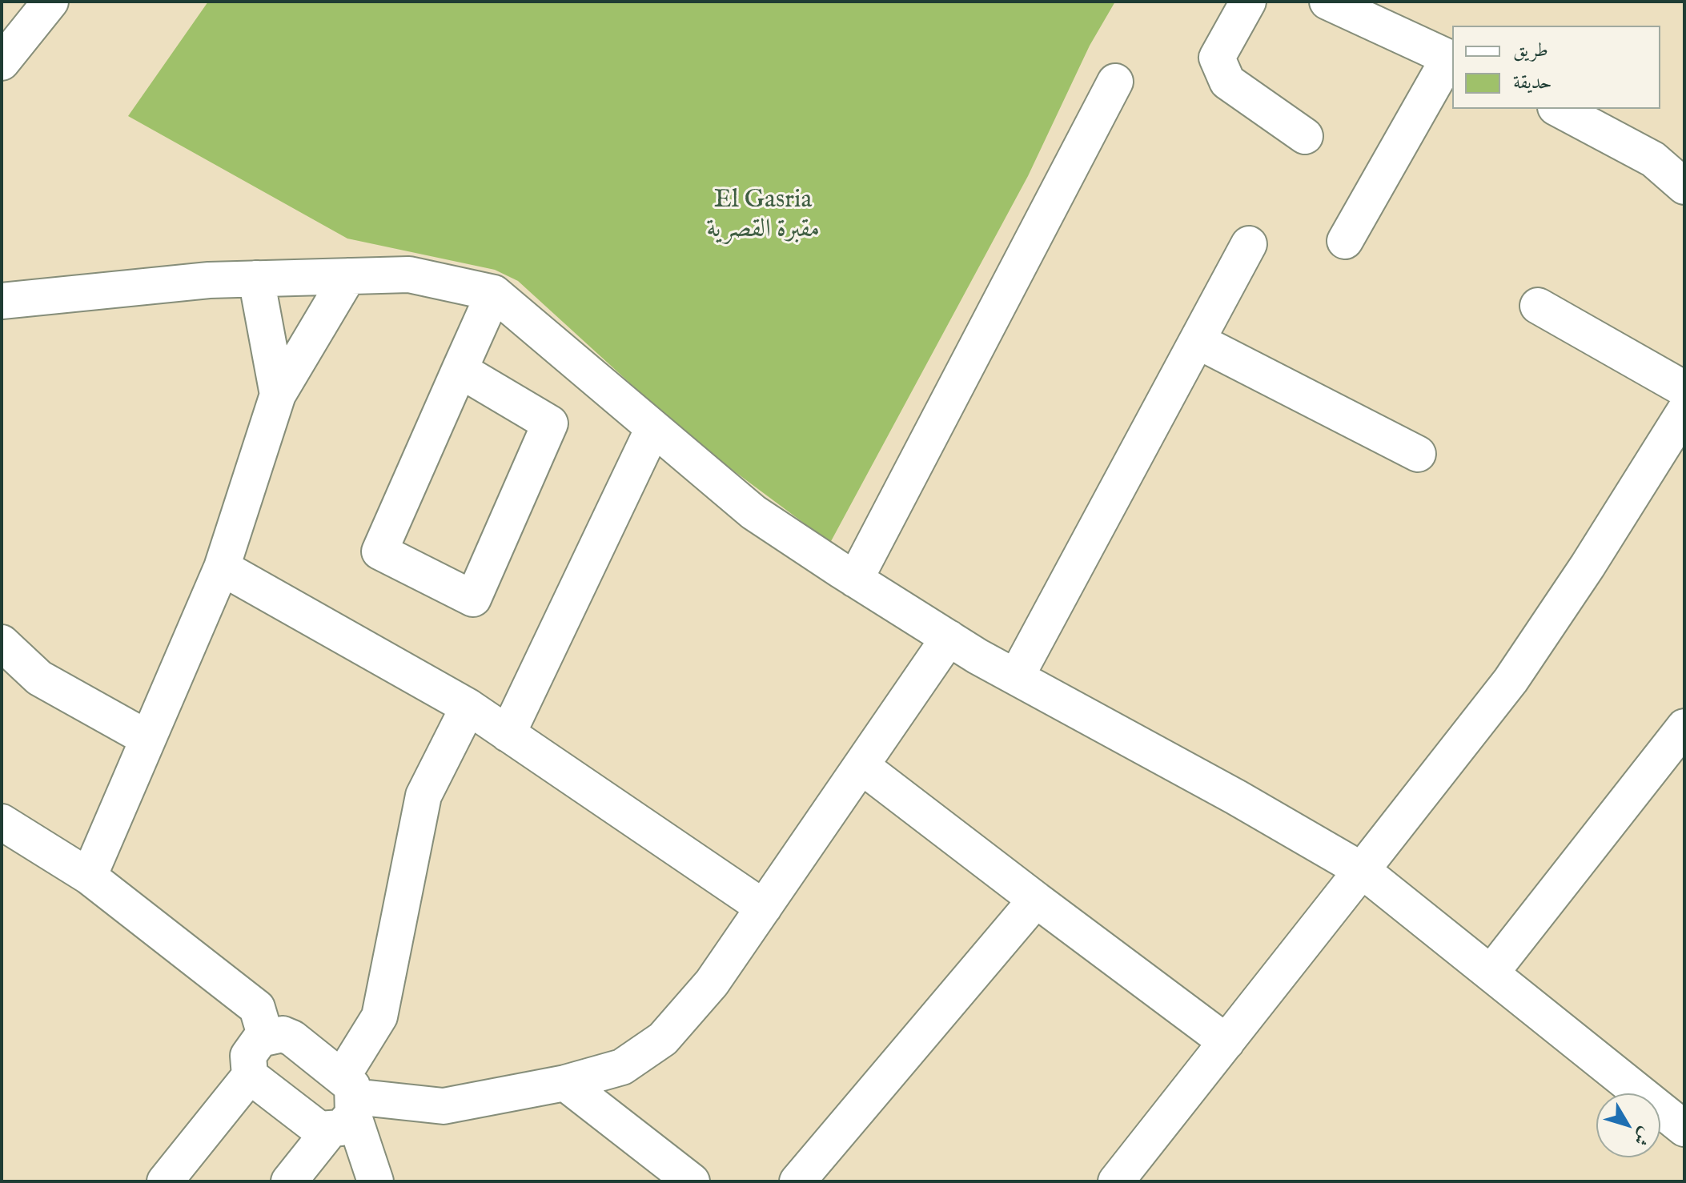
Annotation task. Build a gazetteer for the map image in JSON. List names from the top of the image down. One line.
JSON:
{"parks":["El Gasria مقبرة القصرية"],"legend":["طريق","حديقة"],"north":"bottom right"}
